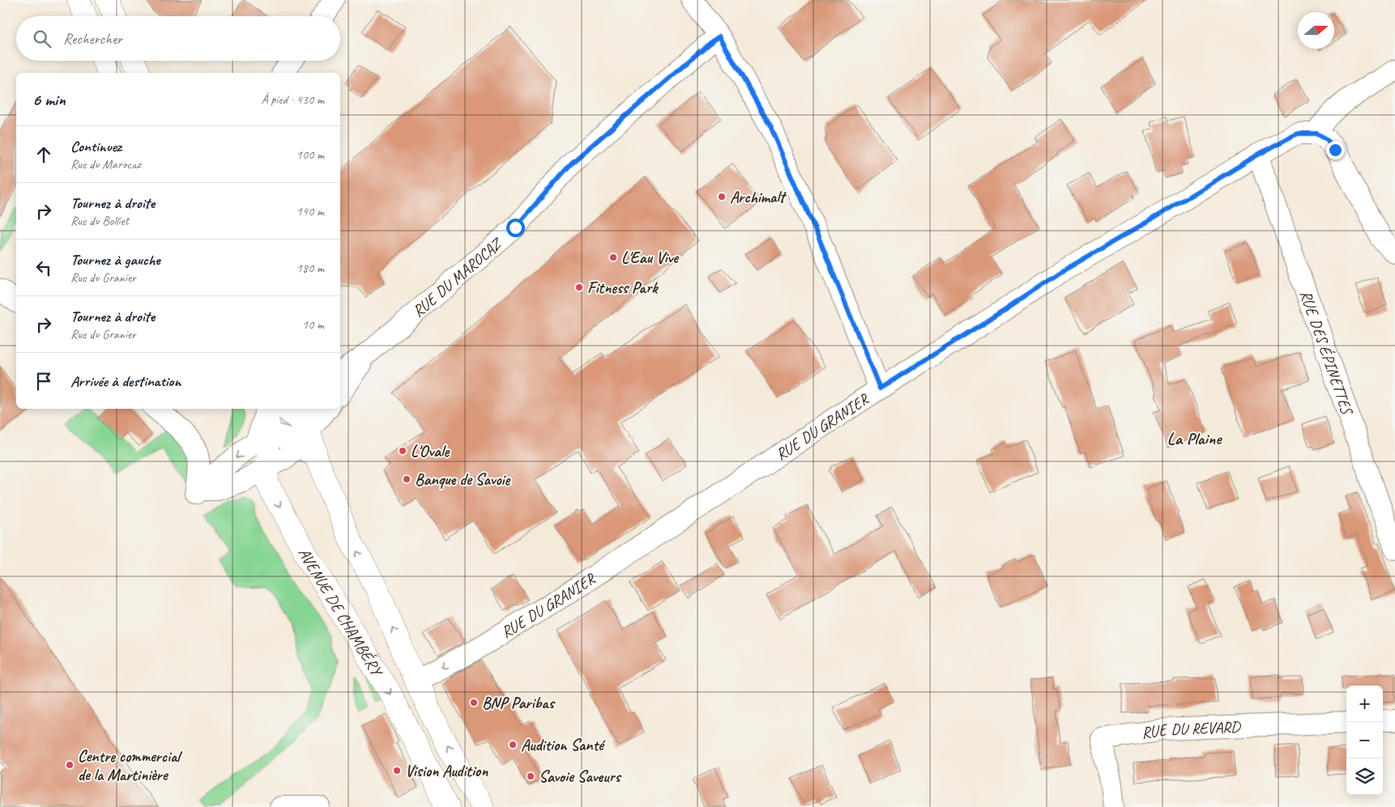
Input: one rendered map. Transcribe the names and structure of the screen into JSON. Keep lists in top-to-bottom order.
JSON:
{
  "streets": {
    "main road": ["AVENUE DE CHAMBÉRY"],
    "street": [
      "RUE DU MAROCAZ",
      "RUE DES ÉPINETTES",
      "RUE DU GRANIER",
      "RUE DU REVARD"
    ]
  },
  "crossings": [
    ["RUE DES ÉPINETTES", "RUE DU GRANIER"],
    ["RUE DU GRANIER", "AVENUE DE CHAMBÉRY"]
  ],
  "one_way": ["RUE DU GRANIER"],
  "districts": ["La Plaine"],
  "places": [
    "Archimalt",
    "L'Eau Vive",
    "Fitness Park",
    "L'Ovale",
    "Banque de Savoie",
    "BNP Paribas",
    "Audition Santé",
    "Centre commercial de la Martinière",
    "Vision Audition",
    "Savoie Saveurs"
  ],
  "north": "right",
  "page": {
    "search": "Rechercher",
    "heading": ["6 min", "À pied · 430 m"],
    "list": [
      ["Continuez", "Rue du Marocaz", "100 m"],
      ["Tournez à droite", "Rue du Bolliet", "140 m"],
      ["Tournez à gauche", "Rue du Granier", "180 m"],
      ["Tournez à droite", "Rue du Granier", "10 m"],
      "Arrivée à destination"
    ],
    "map_buttons": ["+", "−"]
  }
}
